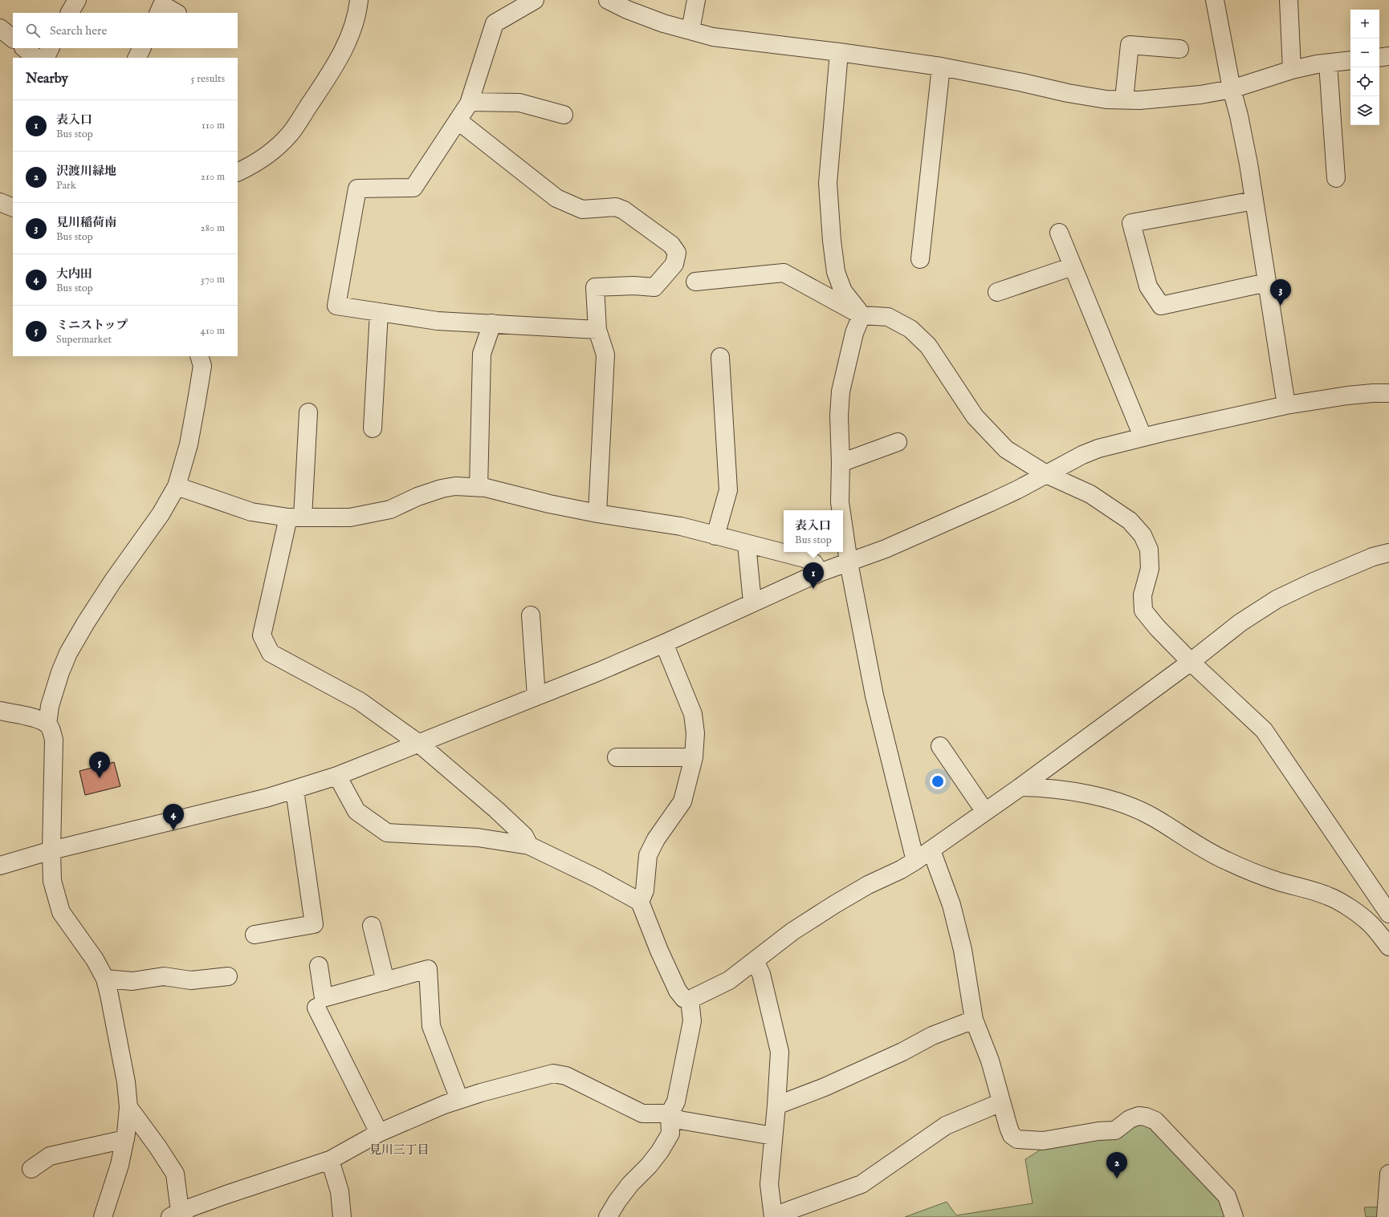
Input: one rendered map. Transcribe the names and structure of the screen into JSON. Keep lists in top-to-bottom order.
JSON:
{
  "districts": ["見川三丁目"],
  "page": {
    "map_buttons": ["+", "−"],
    "search": "Search here",
    "heading": ["Nearby", "5 results"],
    "list": [
      {
        "mark": "1",
        "name": "表入口",
        "note": "Bus stop",
        "value": "110 m"
      },
      {
        "mark": "2",
        "name": "沢渡川緑地",
        "note": "Park",
        "value": "210 m"
      },
      {
        "mark": "3",
        "name": "見川稲荷南",
        "note": "Bus stop",
        "value": "280 m"
      },
      {
        "mark": "4",
        "name": "大内田",
        "note": "Bus stop",
        "value": "370 m"
      },
      {
        "mark": "5",
        "name": "ミニストップ",
        "note": "Supermarket",
        "value": "410 m"
      }
    ],
    "pins": [
      "3",
      "1",
      "5",
      "4",
      "2"
    ],
    "popup": ["表入口", "Bus stop"]
  }
}
